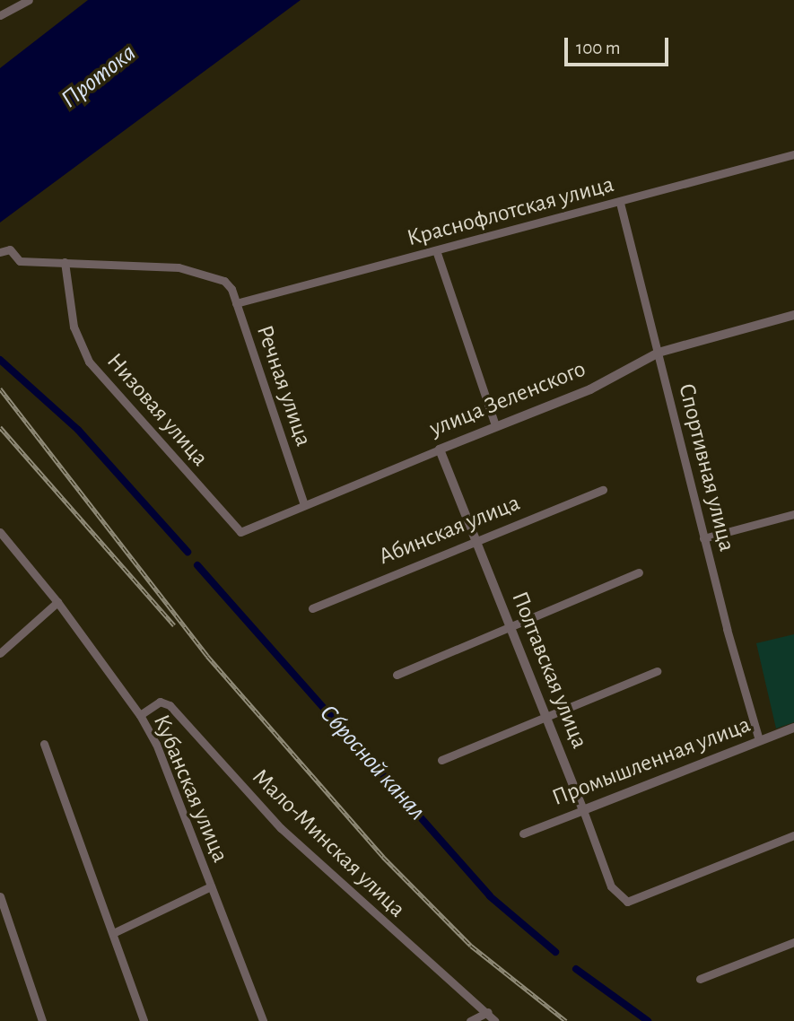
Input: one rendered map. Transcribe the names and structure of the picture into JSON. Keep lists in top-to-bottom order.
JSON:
{
  "streets": {
    "street": [
      "Краснофлотская улица",
      "Речная улица",
      "улица Зеленского",
      "Низовая улица",
      "Спортивная улица",
      "Абинская улица",
      "Полтавская улица",
      "Промышленная улица",
      "Кубанская улица",
      "Мало-Минская улица"
    ]
  },
  "crossings": [
    ["Краснофлотская улица", "Речная улица"],
    ["Краснофлотская улица", "Спортивная улица"],
    ["Речная улица", "улица Зеленского"],
    ["Речная улица", "Низовая улица"],
    ["улица Зеленского", "Низовая улица"],
    ["улица Зеленского", "Спортивная улица"],
    ["улица Зеленского", "Полтавская улица"],
    ["Спортивная улица", "Промышленная улица"],
    ["Абинская улица", "Полтавская улица"],
    ["Полтавская улица", "Промышленная улица"],
    ["Кубанская улица", "Мало-Минская улица"]
  ],
  "water": ["Протока", "Сбросной канал"],
  "scale_bar": "100 m"
}
